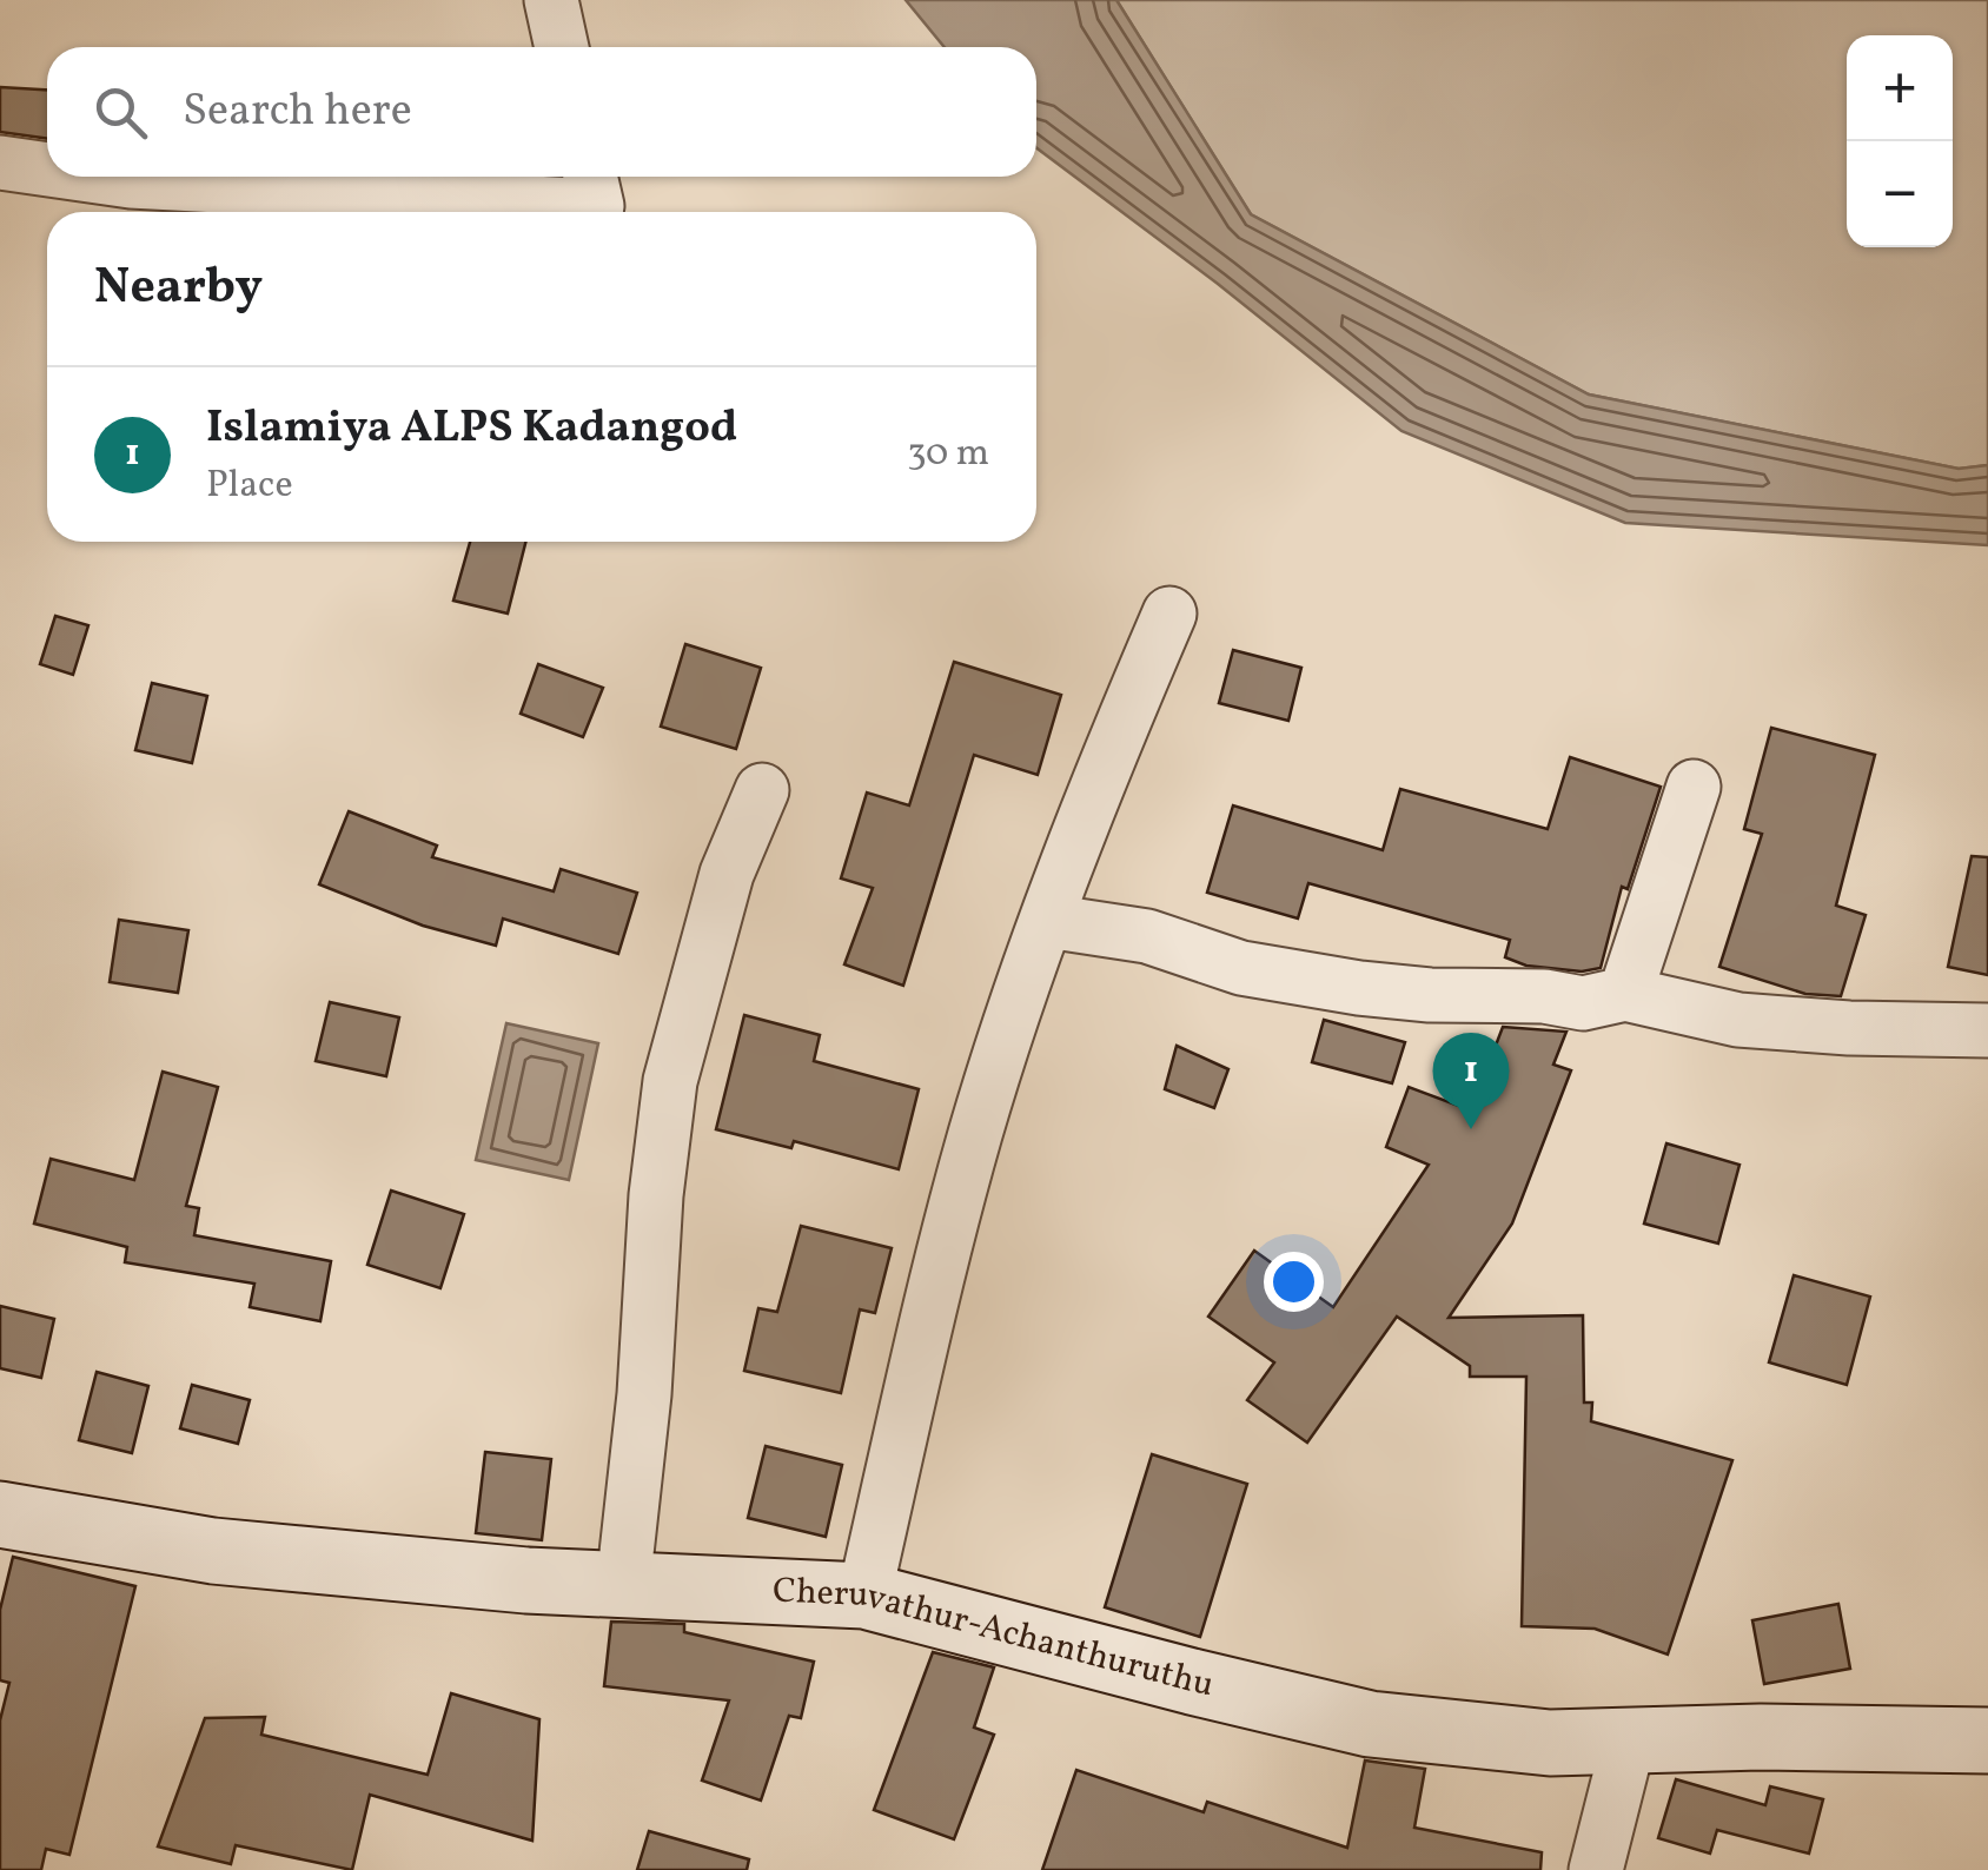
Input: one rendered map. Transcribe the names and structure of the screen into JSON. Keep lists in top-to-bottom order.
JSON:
{
  "streets": {
    "main road": ["Cheruvathur-Achanthuruthu"]
  },
  "page": {
    "map_buttons": ["+", "−"],
    "search": "Search here",
    "heading": "Nearby",
    "list": [
      {
        "mark": "1",
        "name": "Islamiya ALPS Kadangod",
        "note": "Place",
        "value": "30 m"
      }
    ],
    "pins": "1"
  }
}
